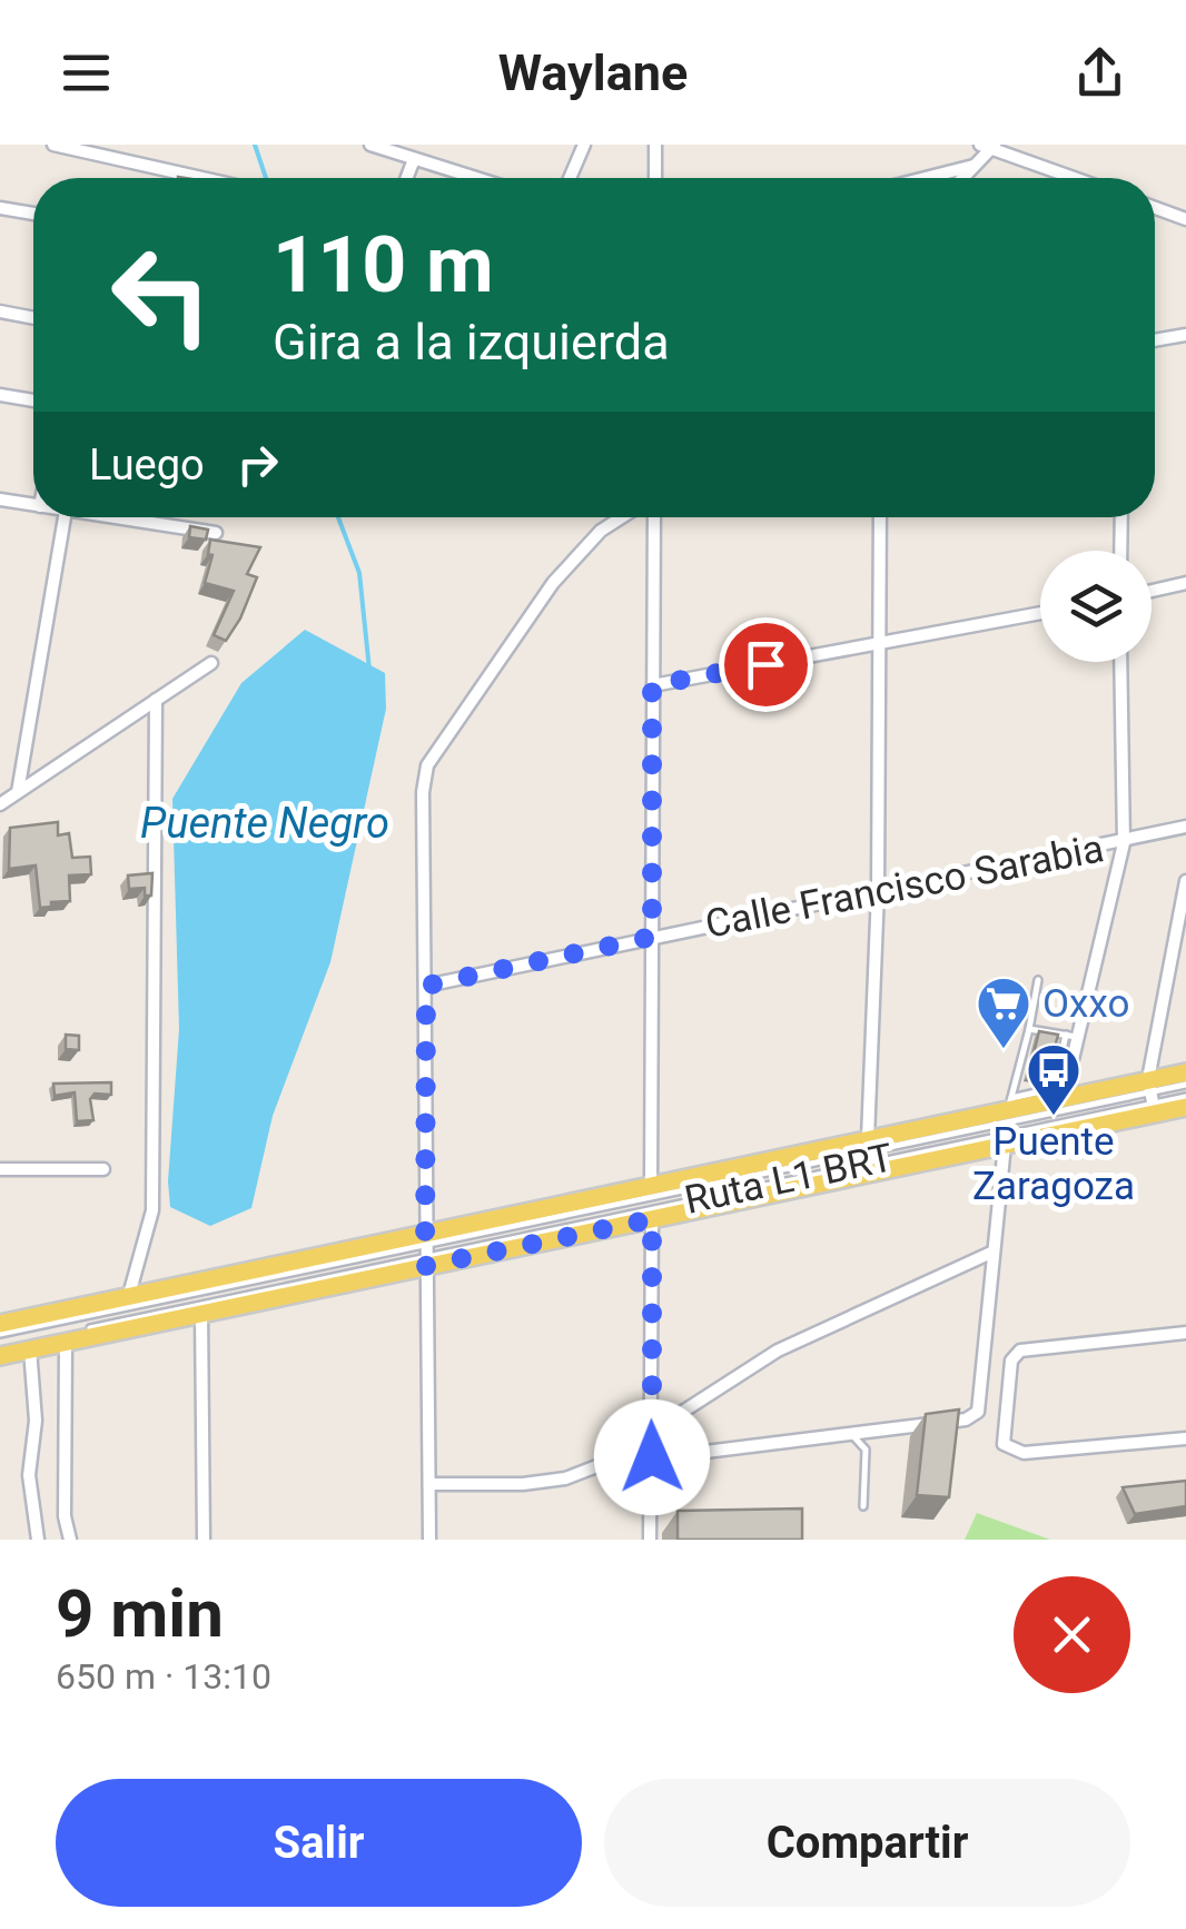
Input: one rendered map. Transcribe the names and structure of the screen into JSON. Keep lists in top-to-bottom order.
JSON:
{
  "streets": {
    "street": ["Calle Francisco Sarabia"],
    "lane": ["Ruta L1 BRT"]
  },
  "water": ["Puente Negro"],
  "places": {
    "supermarket": ["Oxxo"],
    "bus stop": ["Puente Zaragoza"]
  },
  "page": {
    "header": "Waylane",
    "turn": ["110 m", "Gira a la izquierda"],
    "then": "Luego",
    "heading": ["9 min", "650 m · 13:10"],
    "buttons": ["Salir", "Compartir"]
  }
}
